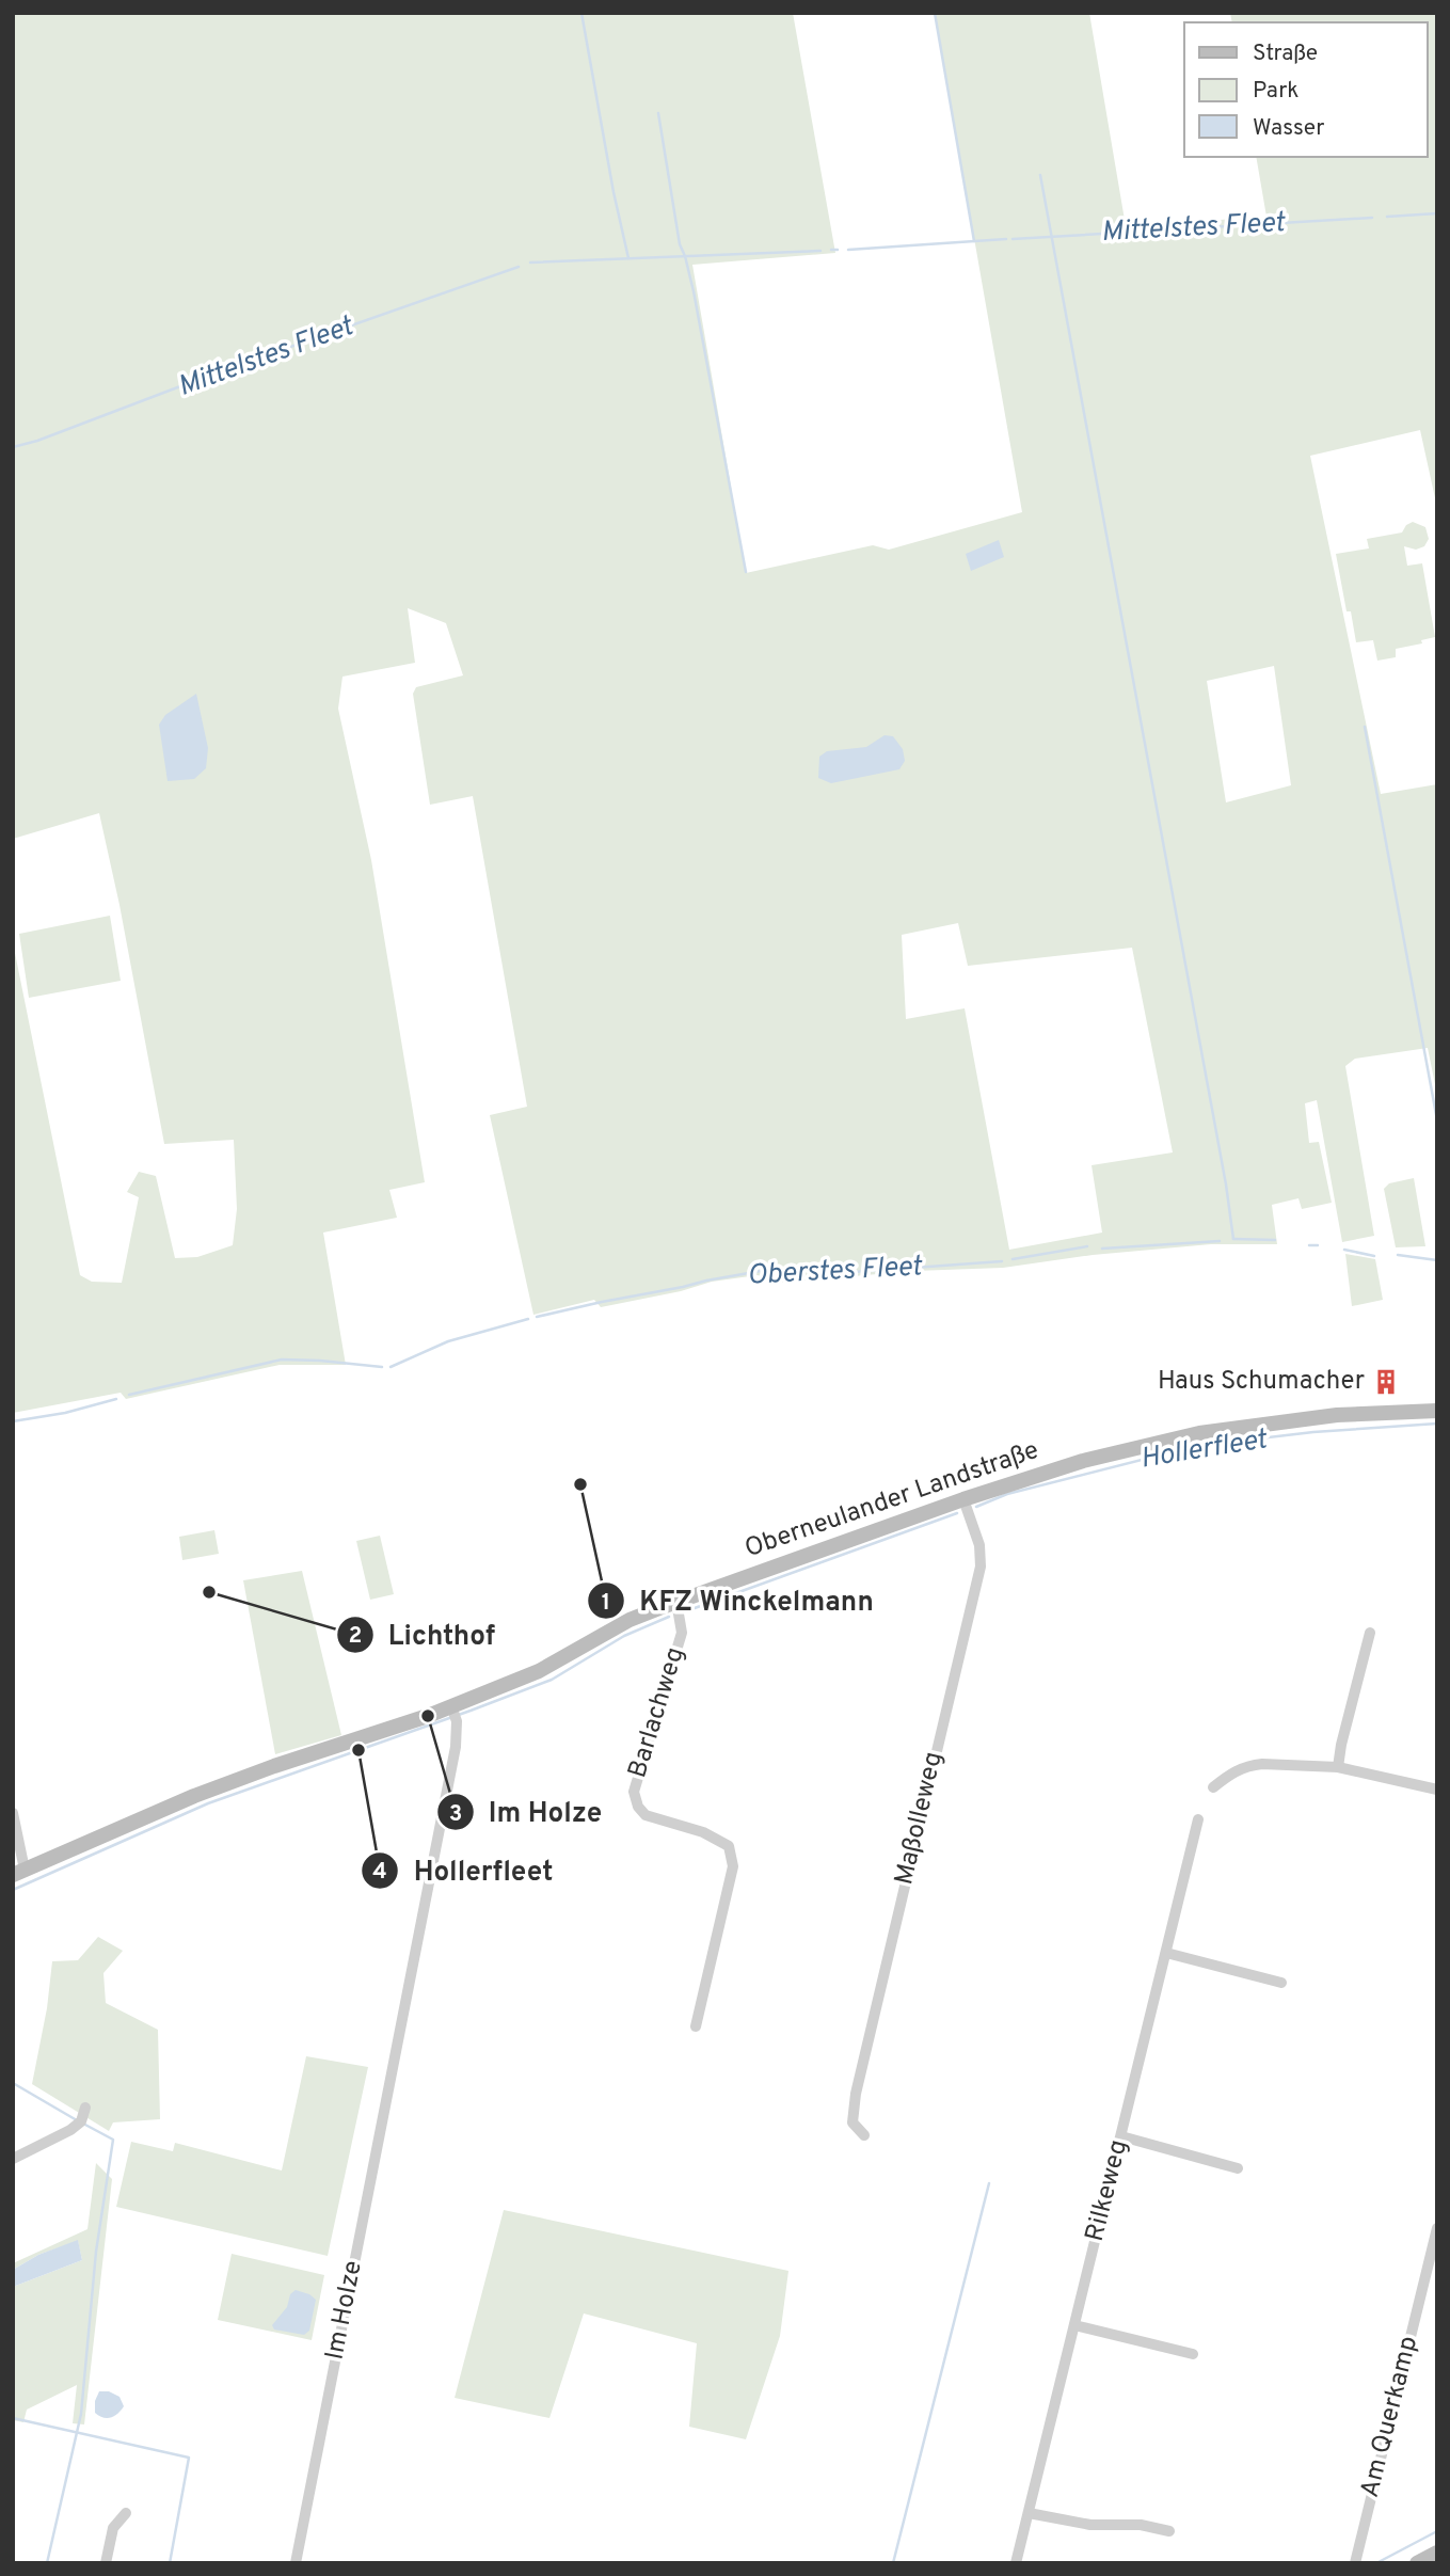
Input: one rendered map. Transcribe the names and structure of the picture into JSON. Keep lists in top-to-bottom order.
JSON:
{
  "streets": {
    "street": [
      "Oberneulander Landstraße",
      "Barlachweg",
      "Maßolleweg",
      "Rilkeweg",
      "Im Holze",
      "Am Querkamp"
    ]
  },
  "crossings": [
    ["Oberneulander Landstraße", "Barlachweg"],
    ["Oberneulander Landstraße", "Maßolleweg"],
    ["Oberneulander Landstraße", "Im Holze"]
  ],
  "water": ["Mittelstes Fleet", "Oberstes Fleet", "Hollerfleet"],
  "places": {
    "building": ["Haus Schumacher"],
    "other": [
      "KFZ Winckelmann",
      "Lichthof",
      "Im Holze",
      "Hollerfleet"
    ]
  },
  "legend": ["Straße", "Park", "Wasser"]
}
